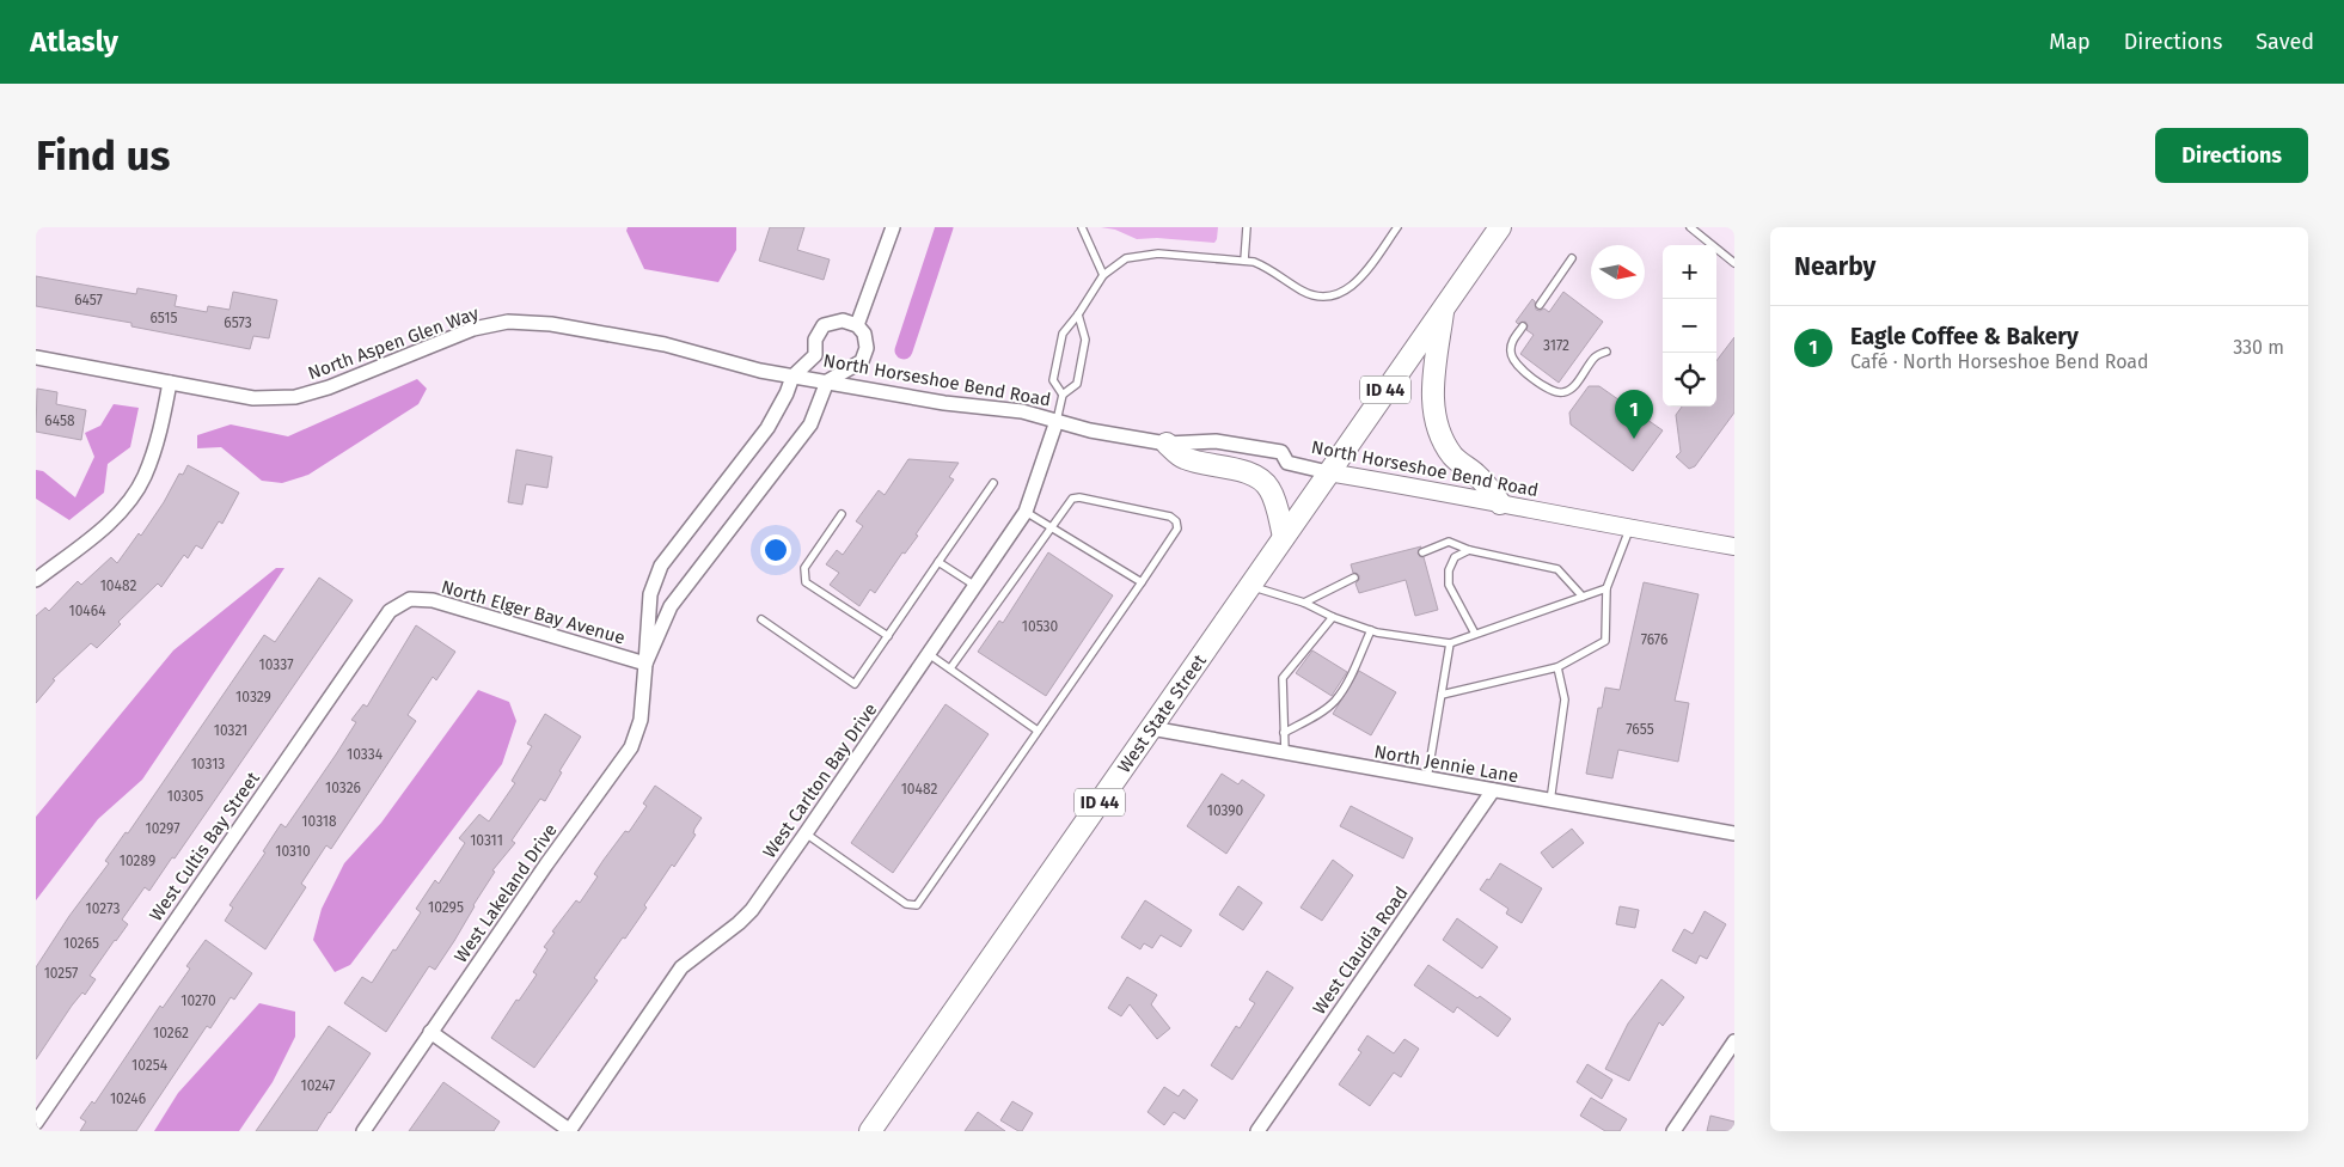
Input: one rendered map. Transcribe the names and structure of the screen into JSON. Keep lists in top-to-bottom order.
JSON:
{
  "streets": {
    "main road": ["ID 44", "West State Street"],
    "street": [
      "North Aspen Glen Way",
      "North Horseshoe Bend Road",
      "North Elger Bay Avenue",
      "North Jennie Lane",
      "West Carlton Bay Drive",
      "West Cultis Bay Street",
      "West Lakeland Drive",
      "West Claudia Road"
    ]
  },
  "crossings": [
    ["North Aspen Glen Way", "North Horseshoe Bend Road"],
    ["North Horseshoe Bend Road", "ID 44"],
    ["North Horseshoe Bend Road", "West State Street"],
    ["North Horseshoe Bend Road", "West Carlton Bay Drive"],
    ["North Horseshoe Bend Road", "West Lakeland Drive"],
    ["ID 44", "West State Street"],
    ["North Elger Bay Avenue", "West Cultis Bay Street"],
    ["North Elger Bay Avenue", "West Lakeland Drive"],
    ["West State Street", "North Jennie Lane"],
    ["North Jennie Lane", "West Claudia Road"]
  ],
  "house_numbers": [
    "6457",
    "6515",
    "6573",
    "3172",
    "6458",
    "10482",
    "10464",
    "10530",
    "7676",
    "10337",
    "10329",
    "7655",
    "10321",
    "10334",
    "10313",
    "10326",
    "10482",
    "10305",
    "10390",
    "10318",
    "10297",
    "10311",
    "10310",
    "10289",
    "10295",
    "10273",
    "10265",
    "10257",
    "10270",
    "10262",
    "10254",
    "10247",
    "10246"
  ],
  "north": "right",
  "page": {
    "header": "Atlasly",
    "nav": ["Map", "Directions", "Saved"],
    "buttons": "Directions",
    "title": "Find us",
    "heading": "Nearby",
    "map_buttons": ["+", "−"],
    "list": [
      {
        "mark": "1",
        "name": "Eagle Coffee & Bakery",
        "note": "Café · North Horseshoe Bend Road",
        "value": "330 m"
      }
    ],
    "pins": "1"
  }
}
